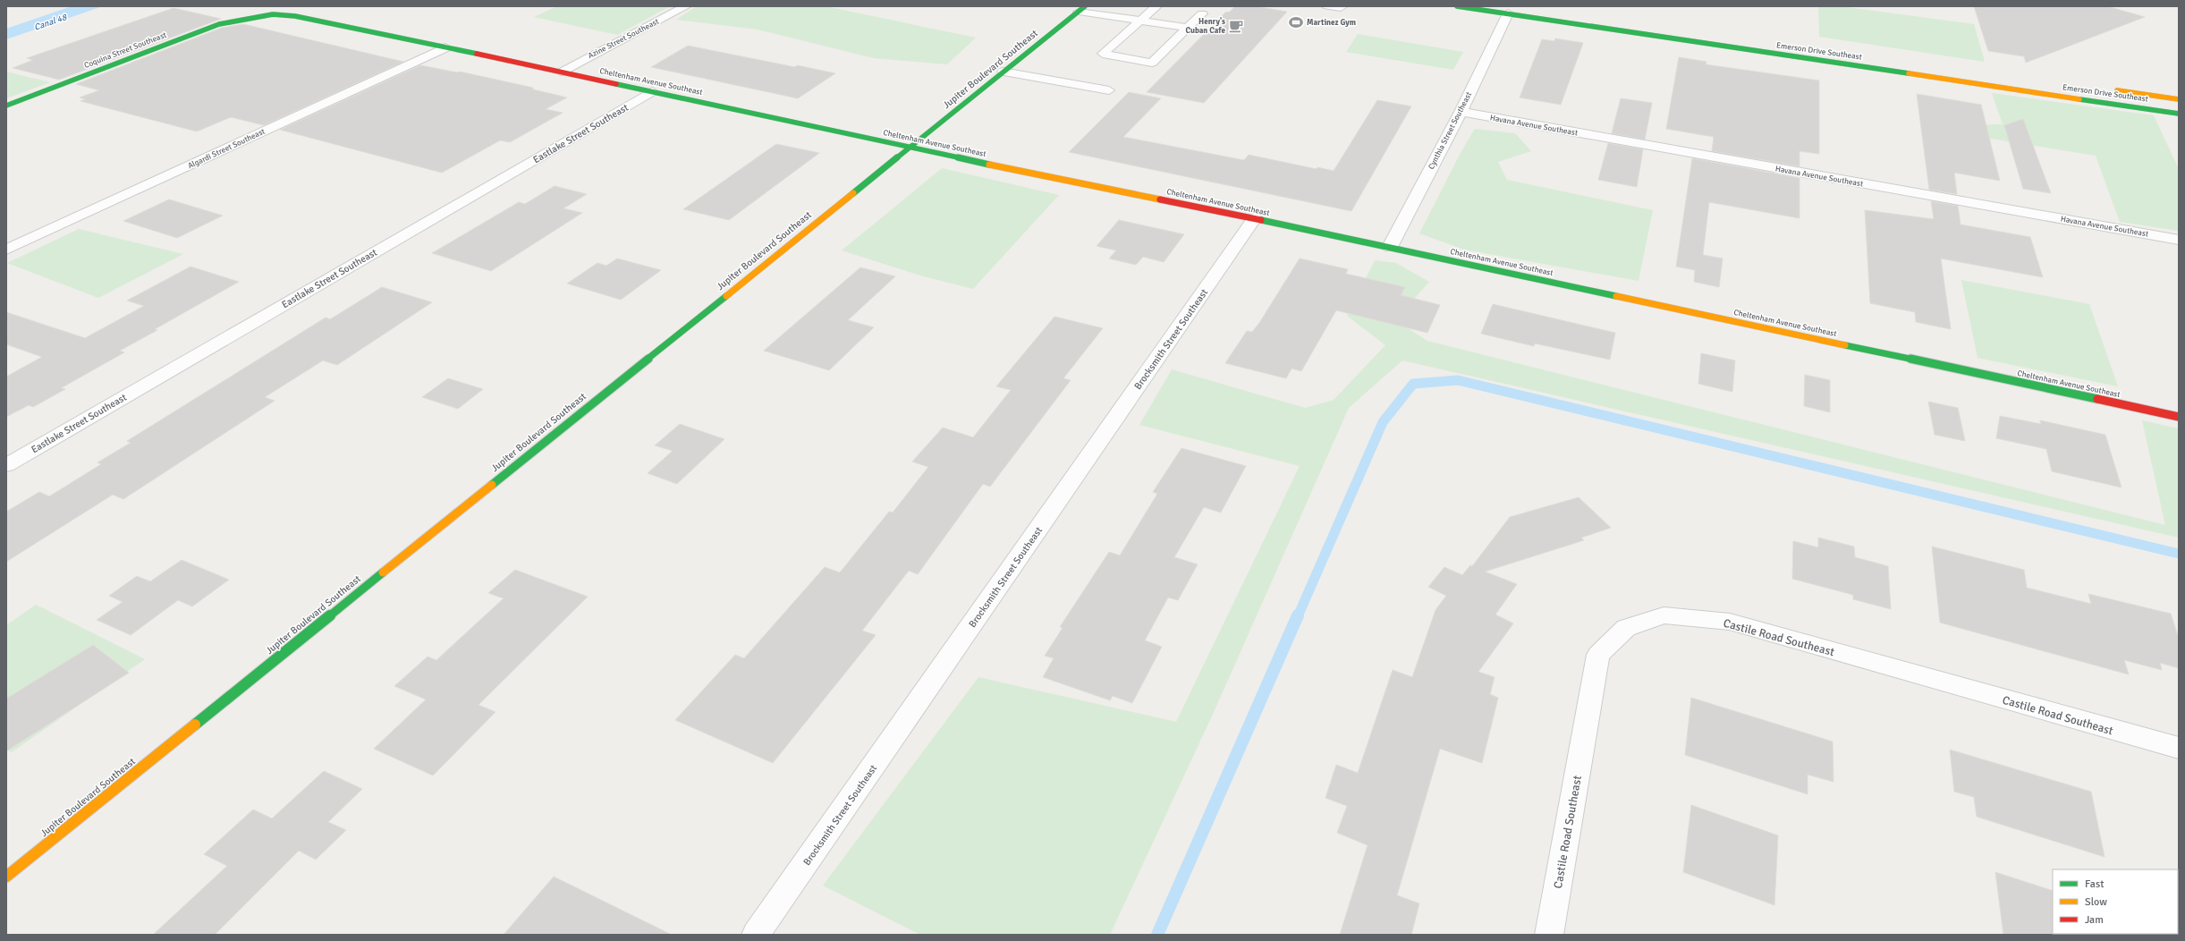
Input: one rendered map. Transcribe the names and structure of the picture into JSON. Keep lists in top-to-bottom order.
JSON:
{
  "streets": {
    "street": [
      "Azine Street Southeast",
      "Coquina Street Southeast",
      "Emerson Drive Southeast",
      "Jupiter Boulevard Southeast",
      "Cheltenham Avenue Southeast",
      "Havana Avenue Southeast",
      "Cynthia Street Southeast",
      "Eastlake Street Southeast",
      "Algardi Street Southeast",
      "Brocksmith Street Southeast",
      "Castile Road Southeast"
    ]
  },
  "crossings": [
    ["Azine Street Southeast", "Cheltenham Avenue Southeast"],
    ["Coquina Street Southeast", "Cheltenham Avenue Southeast"],
    ["Emerson Drive Southeast", "Cynthia Street Southeast"],
    ["Jupiter Boulevard Southeast", "Cheltenham Avenue Southeast"],
    ["Cheltenham Avenue Southeast", "Cynthia Street Southeast"],
    ["Cheltenham Avenue Southeast", "Eastlake Street Southeast"],
    ["Cheltenham Avenue Southeast", "Algardi Street Southeast"],
    ["Cheltenham Avenue Southeast", "Brocksmith Street Southeast"],
    ["Havana Avenue Southeast", "Cynthia Street Southeast"]
  ],
  "water": ["Canal 48"],
  "places": {
    "sports": ["Martinez Gym"],
    "cafe": ["Henry's Cuban Cafe"]
  },
  "legend": ["Fast", "Slow", "Jam"]
}
